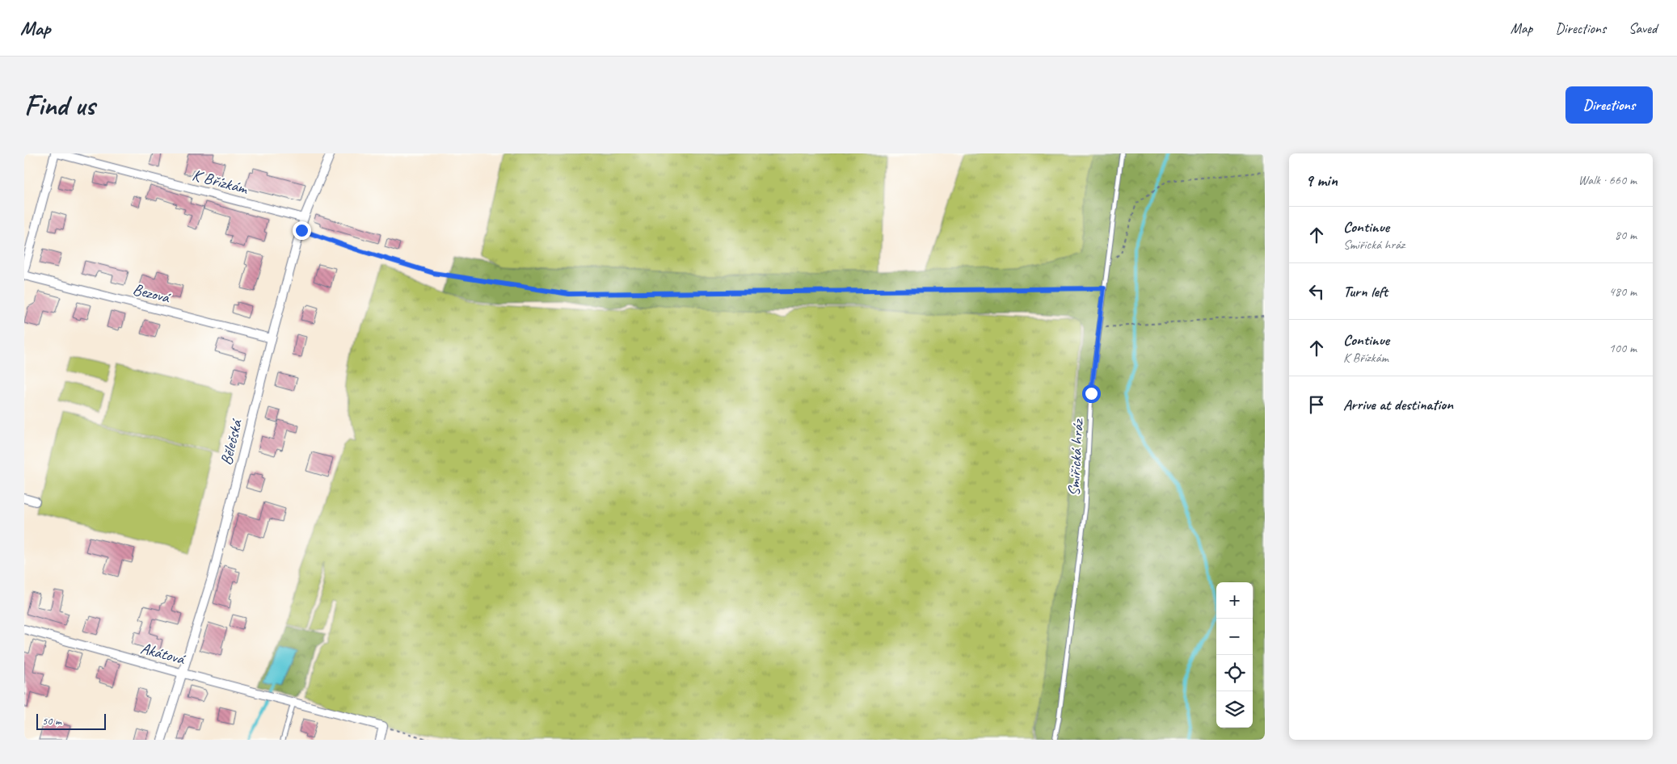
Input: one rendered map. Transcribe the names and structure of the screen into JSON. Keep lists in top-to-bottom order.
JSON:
{
  "streets": {
    "street": [
      "K Břízkám",
      "Bezová",
      "Bělečská",
      "Akátová"
    ],
    "lane": ["Smiřická hráz"]
  },
  "crossings": [
    ["K Břízkám", "Bělečská"],
    ["Bezová", "Bělečská"],
    ["Bělečská", "Akátová"]
  ],
  "scale_bar": "50 m",
  "page": {
    "header": "Map",
    "nav": ["Map", "Directions", "Saved"],
    "buttons": "Directions",
    "title": "Find us",
    "heading": ["9 min", "Walk · 660 m"],
    "list": [
      ["Continue", "Smiřická hráz", "80 m"],
      ["Turn left", "480 m"],
      ["Continue", "K Břízkám", "100 m"],
      "Arrive at destination"
    ],
    "map_buttons": ["+", "−"],
    "scale": "50 m"
  }
}
